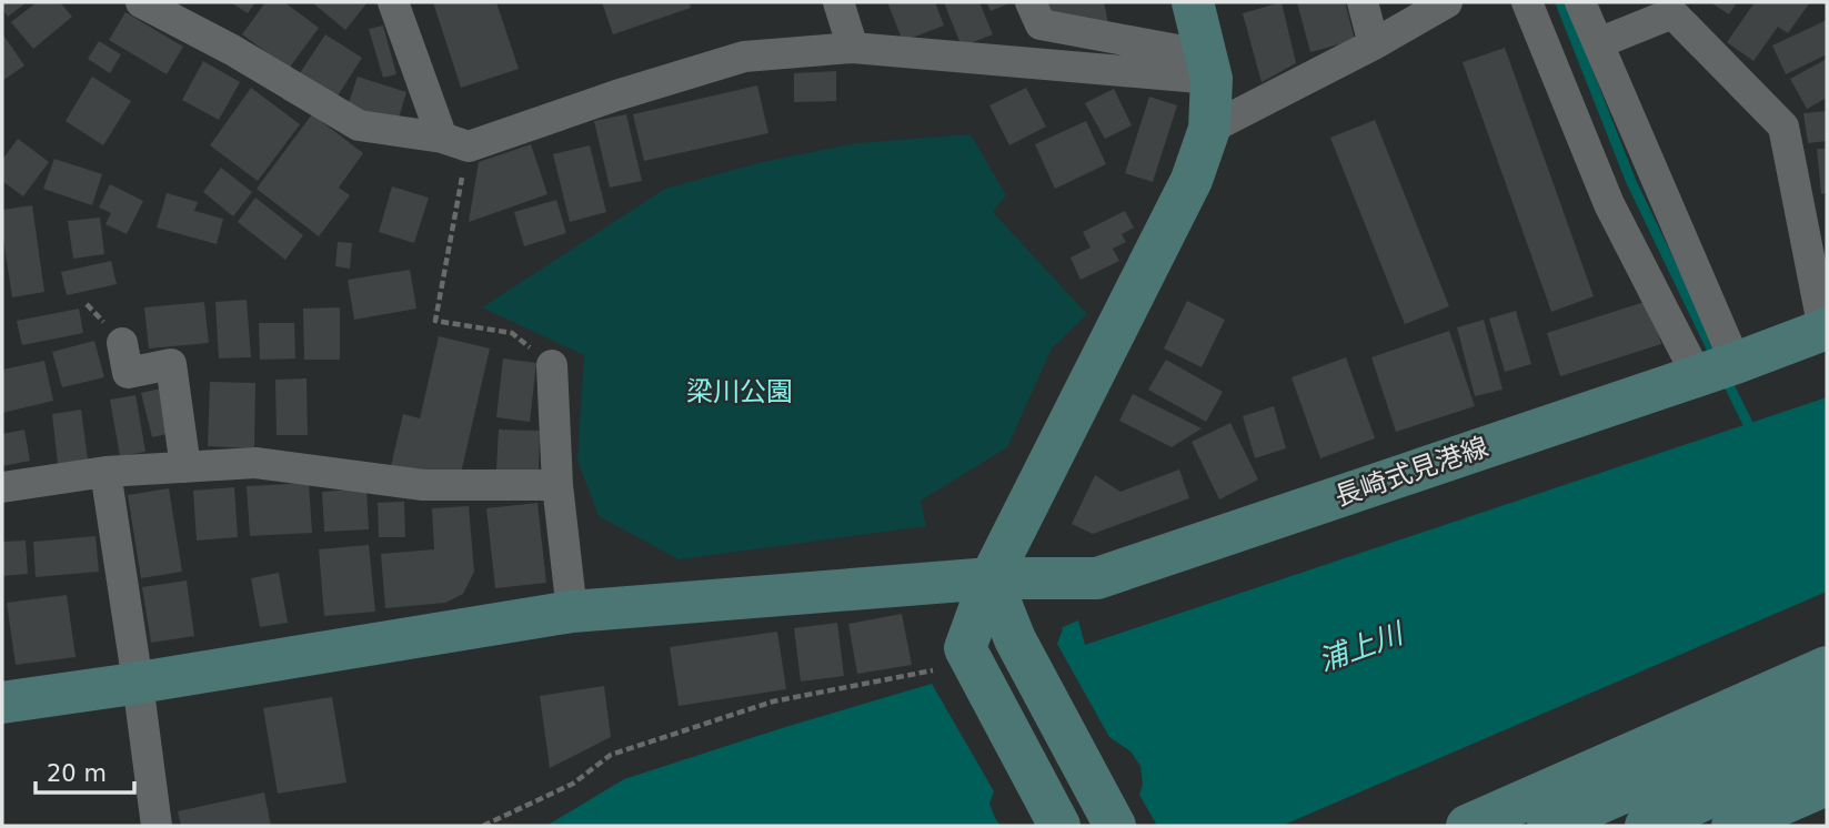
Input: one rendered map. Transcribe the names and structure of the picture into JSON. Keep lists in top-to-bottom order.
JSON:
{
  "streets": {
    "main road": ["長崎式見港線"]
  },
  "water": ["浦上川"],
  "parks": ["梁川公園"],
  "scale_bar": "20 m"
}
